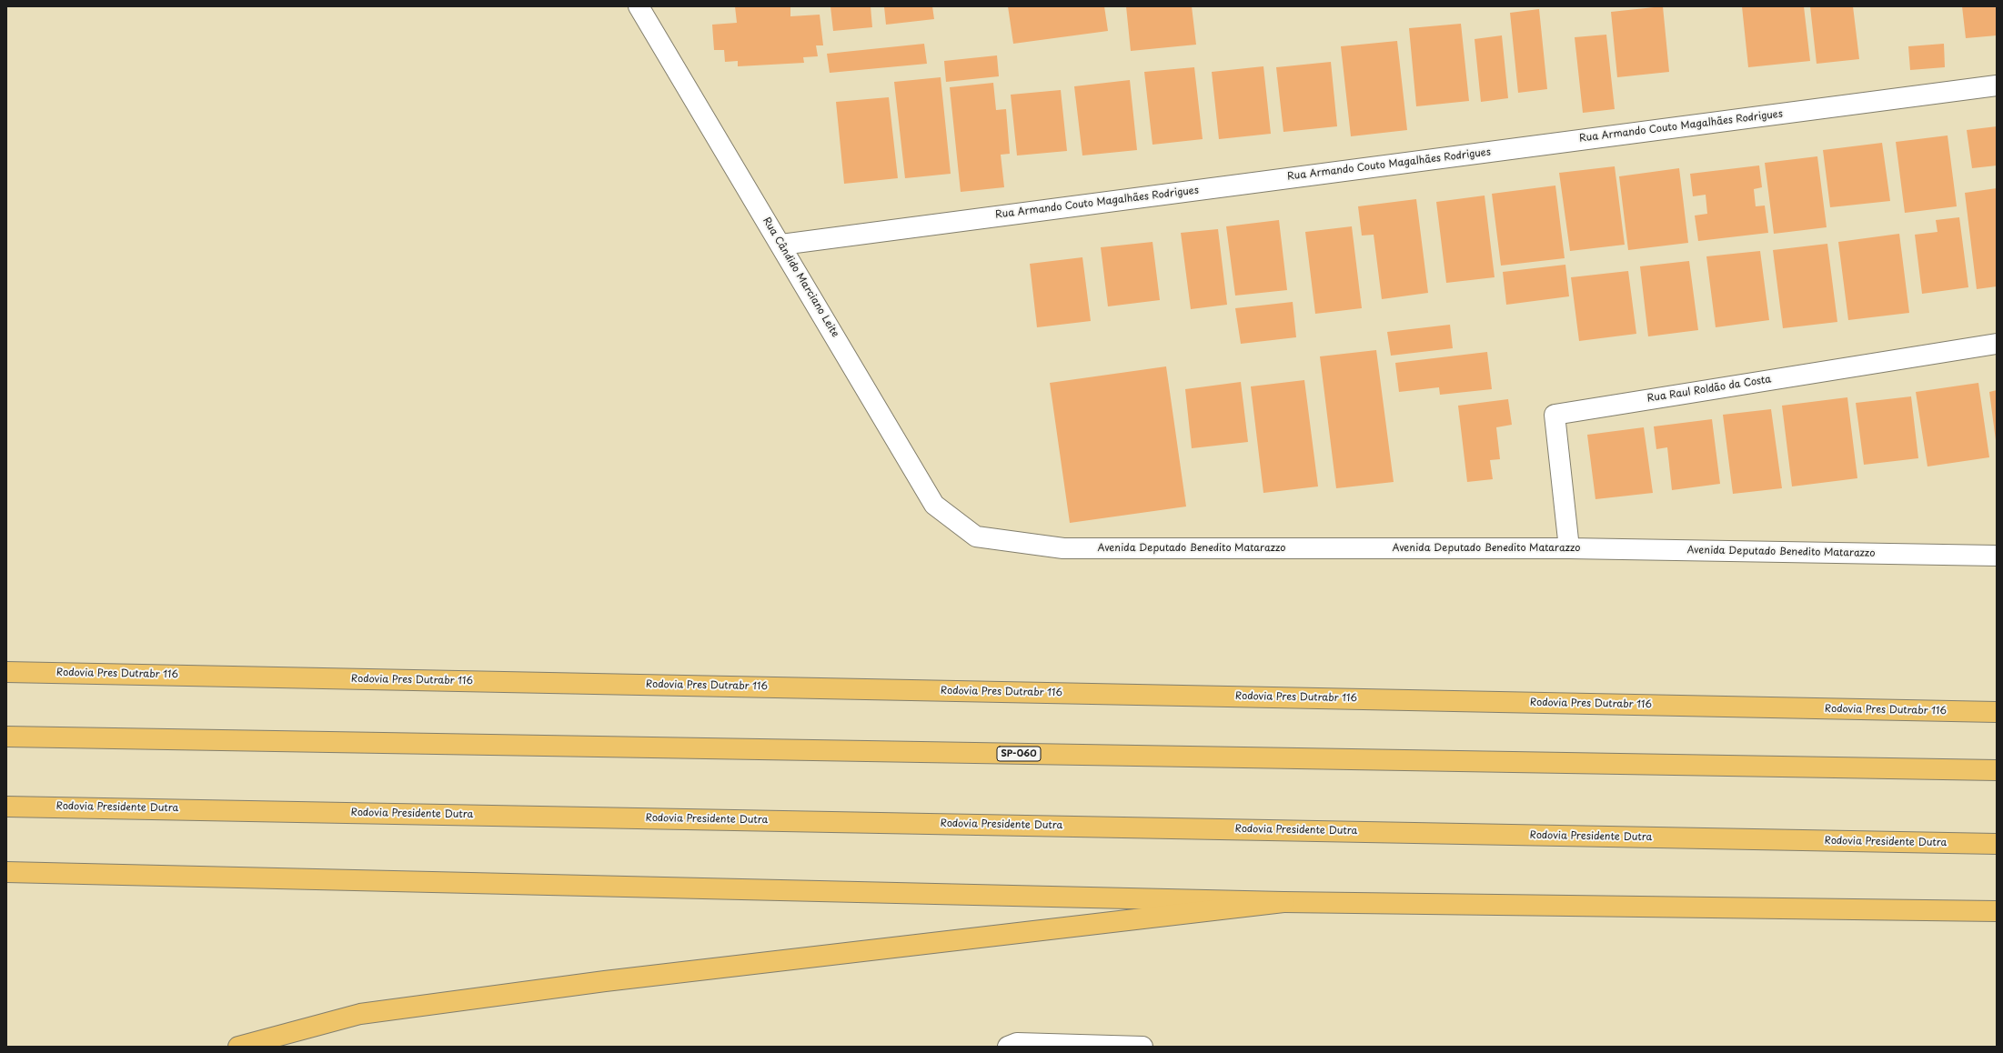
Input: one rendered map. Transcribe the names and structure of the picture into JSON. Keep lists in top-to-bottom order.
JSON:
{
  "streets": {
    "main road": ["Rodovia Pres Dutrabr 116", "SP-060", "Rodovia Presidente Dutra"],
    "street": [
      "Rua Armando Couto Magalhães Rodrigues",
      "Rua Cândido Marciano Leite",
      "Rua Raul Roldão da Costa",
      "Avenida Deputado Benedito Matarazzo"
    ]
  },
  "crossings": [
    ["Rua Armando Couto Magalhães Rodrigues", "Rua Cândido Marciano Leite"],
    ["Rua Cândido Marciano Leite", "Avenida Deputado Benedito Matarazzo"],
    ["Rua Raul Roldão da Costa", "Avenida Deputado Benedito Matarazzo"]
  ]
}
